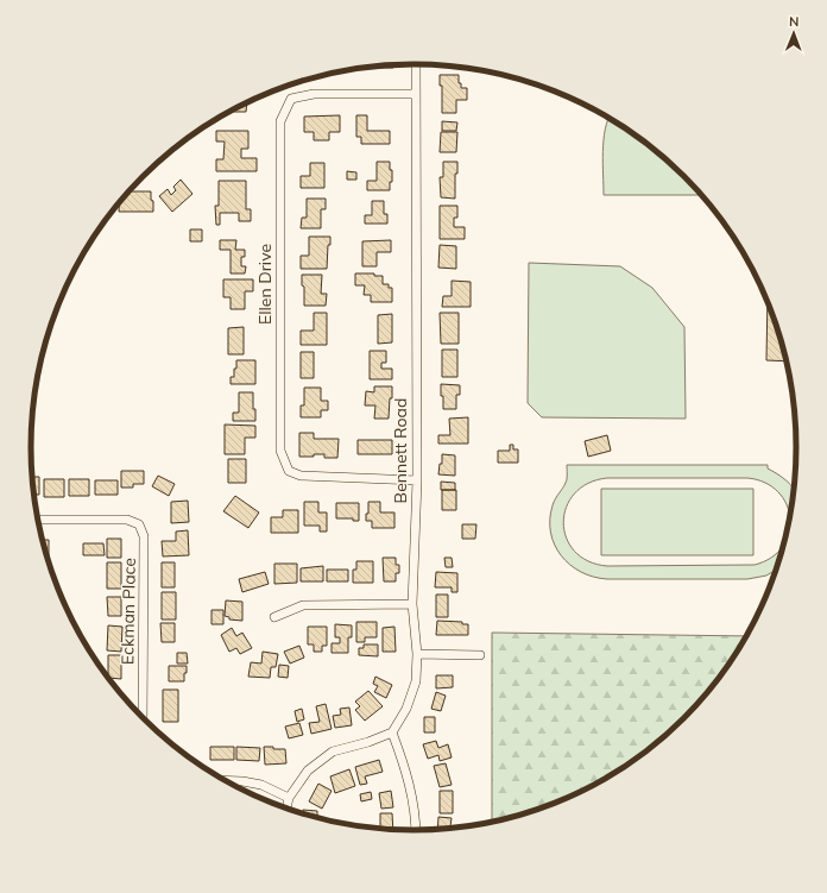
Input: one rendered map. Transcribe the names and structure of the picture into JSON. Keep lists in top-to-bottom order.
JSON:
{
  "streets": {
    "street": ["Ellen Drive", "Bennett Road", "Eckman Place"]
  },
  "crossings": [
    ["Ellen Drive", "Bennett Road"]
  ],
  "north": "top"
}
